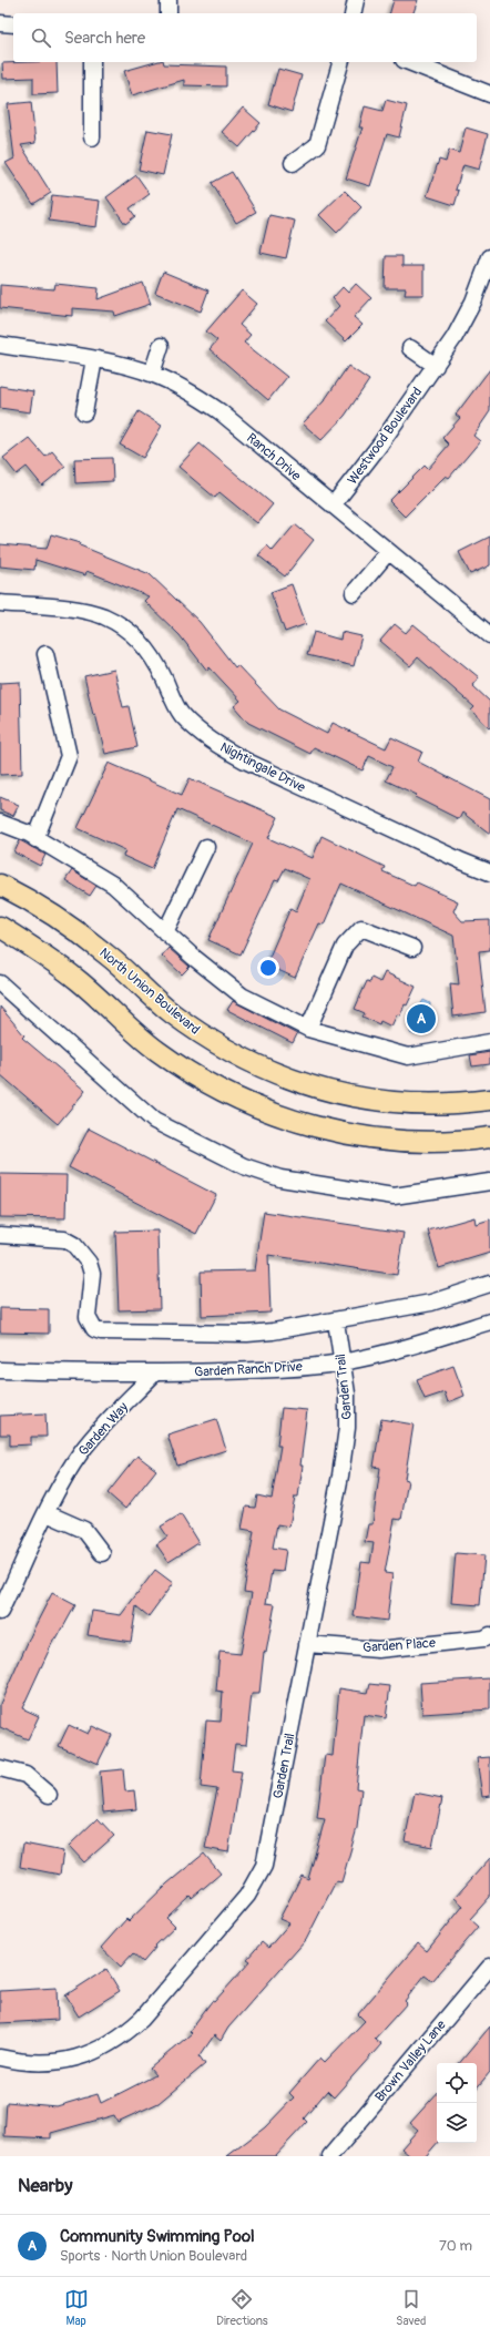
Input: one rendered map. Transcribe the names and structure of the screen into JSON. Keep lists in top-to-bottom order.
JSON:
{
  "streets": {
    "main road": ["North Union Boulevard"],
    "street": [
      "Westwood Boulevard",
      "Ranch Drive",
      "Nightingale Drive",
      "Garden Ranch Drive",
      "Garden Trail",
      "Garden Way",
      "Garden Place",
      "Brown Valley Lane"
    ]
  },
  "crossings": [
    ["Westwood Boulevard", "Ranch Drive"],
    ["Garden Ranch Drive", "Garden Trail"],
    ["Garden Ranch Drive", "Garden Way"],
    ["Garden Trail", "Garden Place"]
  ],
  "page": {
    "search": "Search here",
    "pins": "A",
    "heading": "Nearby",
    "list": [
      {
        "mark": "A",
        "name": "Community Swimming Pool",
        "note": "Sports · North Union Boulevard",
        "value": "70 m"
      }
    ],
    "nav": ["Map", "Directions", "Saved"]
  }
}
